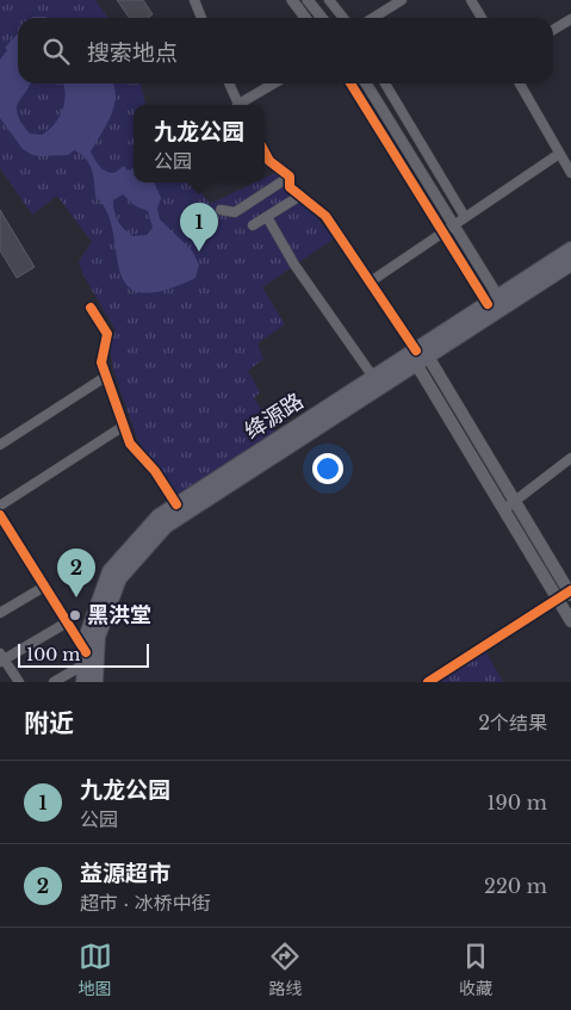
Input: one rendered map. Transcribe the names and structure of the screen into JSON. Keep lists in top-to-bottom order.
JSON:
{
  "streets": {
    "highway": ["绛源路"]
  },
  "places": ["黑洪堂"],
  "scale_bar": "100 m",
  "page": {
    "search": "搜索地点",
    "popup": ["九龙公园", "公园"],
    "pins": ["1", "2"],
    "scale": "100 m",
    "heading": ["附近", "2个结果"],
    "list": [
      {
        "mark": "1",
        "name": "九龙公园",
        "note": "公园",
        "value": "190 m"
      },
      {
        "mark": "2",
        "name": "益源超市",
        "note": "超市 · 冰桥中街",
        "value": "220 m"
      }
    ],
    "nav": ["地图", "路线", "收藏"]
  }
}
